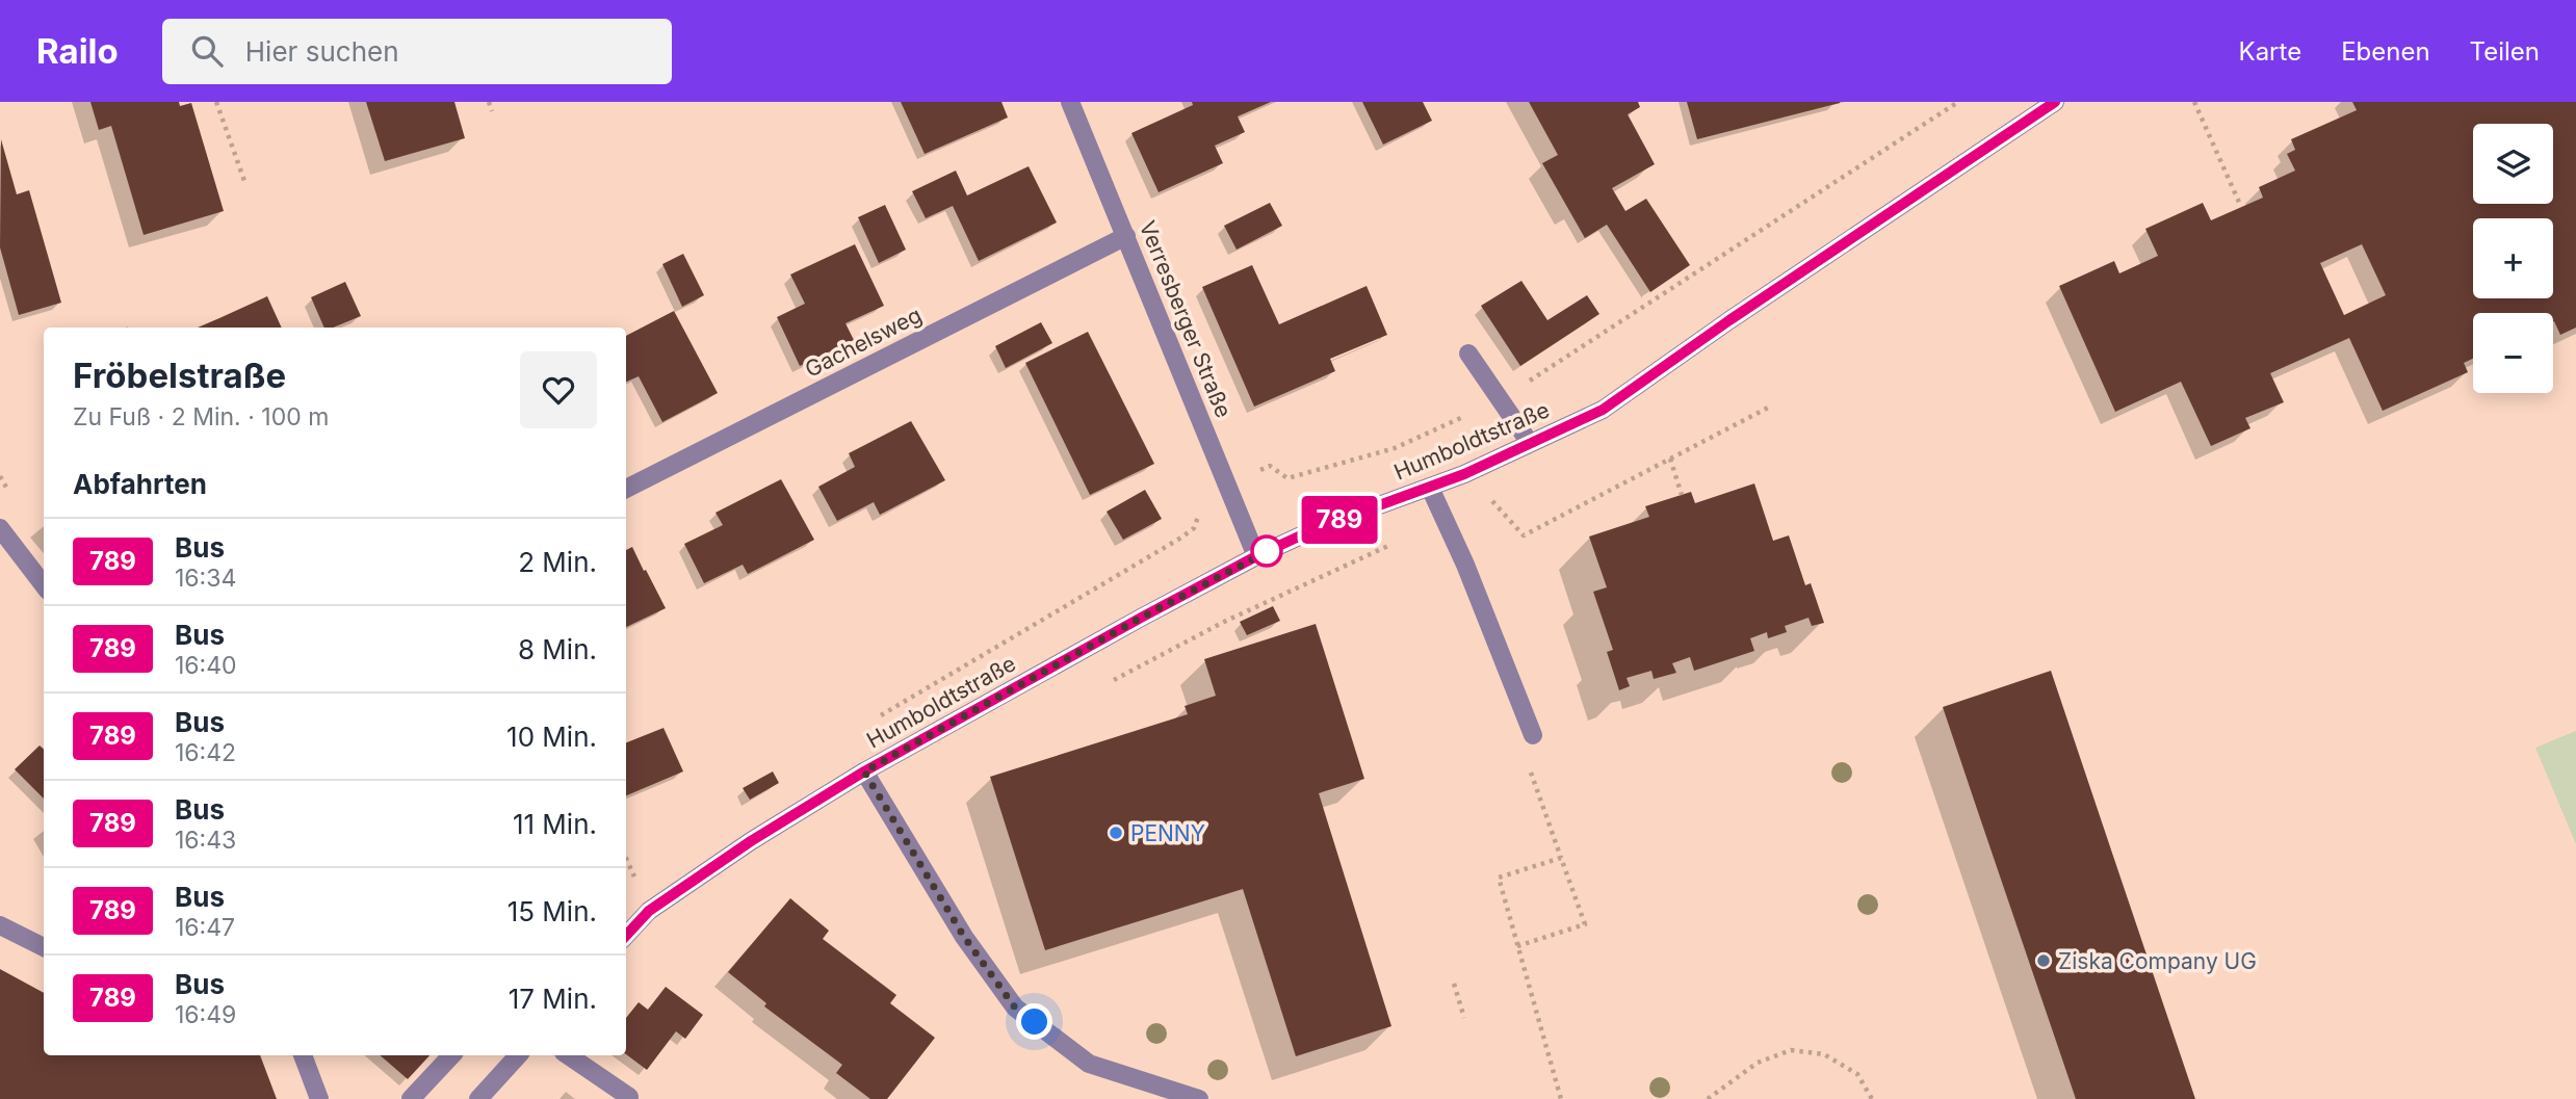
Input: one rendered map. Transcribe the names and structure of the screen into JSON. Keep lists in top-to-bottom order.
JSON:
{
  "streets": {
    "street": ["Verresberger Straße", "Gachelsweg", "Humboldtstraße"]
  },
  "crossings": [
    ["Verresberger Straße", "Gachelsweg"],
    ["Verresberger Straße", "Humboldtstraße"]
  ],
  "places": ["PENNY", "Ziska Company UG"],
  "lines": ["bus line 789"],
  "page": {
    "header": "Railo",
    "search": "Hier suchen",
    "nav": ["Karte", "Ebenen", "Teilen"],
    "on_map": "789",
    "map_buttons": ["+", "−"],
    "heading": [
      ["Fröbelstraße", "Zu Fuß · 2 Min. · 100 m"],
      "Abfahrten"
    ],
    "list": [
      {
        "mark": "789",
        "name": "Bus",
        "note": "16:34",
        "value": "2 Min."
      },
      {
        "mark": "789",
        "name": "Bus",
        "note": "16:40",
        "value": "8 Min."
      },
      {
        "mark": "789",
        "name": "Bus",
        "note": "16:42",
        "value": "10 Min."
      },
      {
        "mark": "789",
        "name": "Bus",
        "note": "16:43",
        "value": "11 Min."
      },
      {
        "mark": "789",
        "name": "Bus",
        "note": "16:47",
        "value": "15 Min."
      },
      {
        "mark": "789",
        "name": "Bus",
        "note": "16:49",
        "value": "17 Min."
      }
    ]
  }
}
